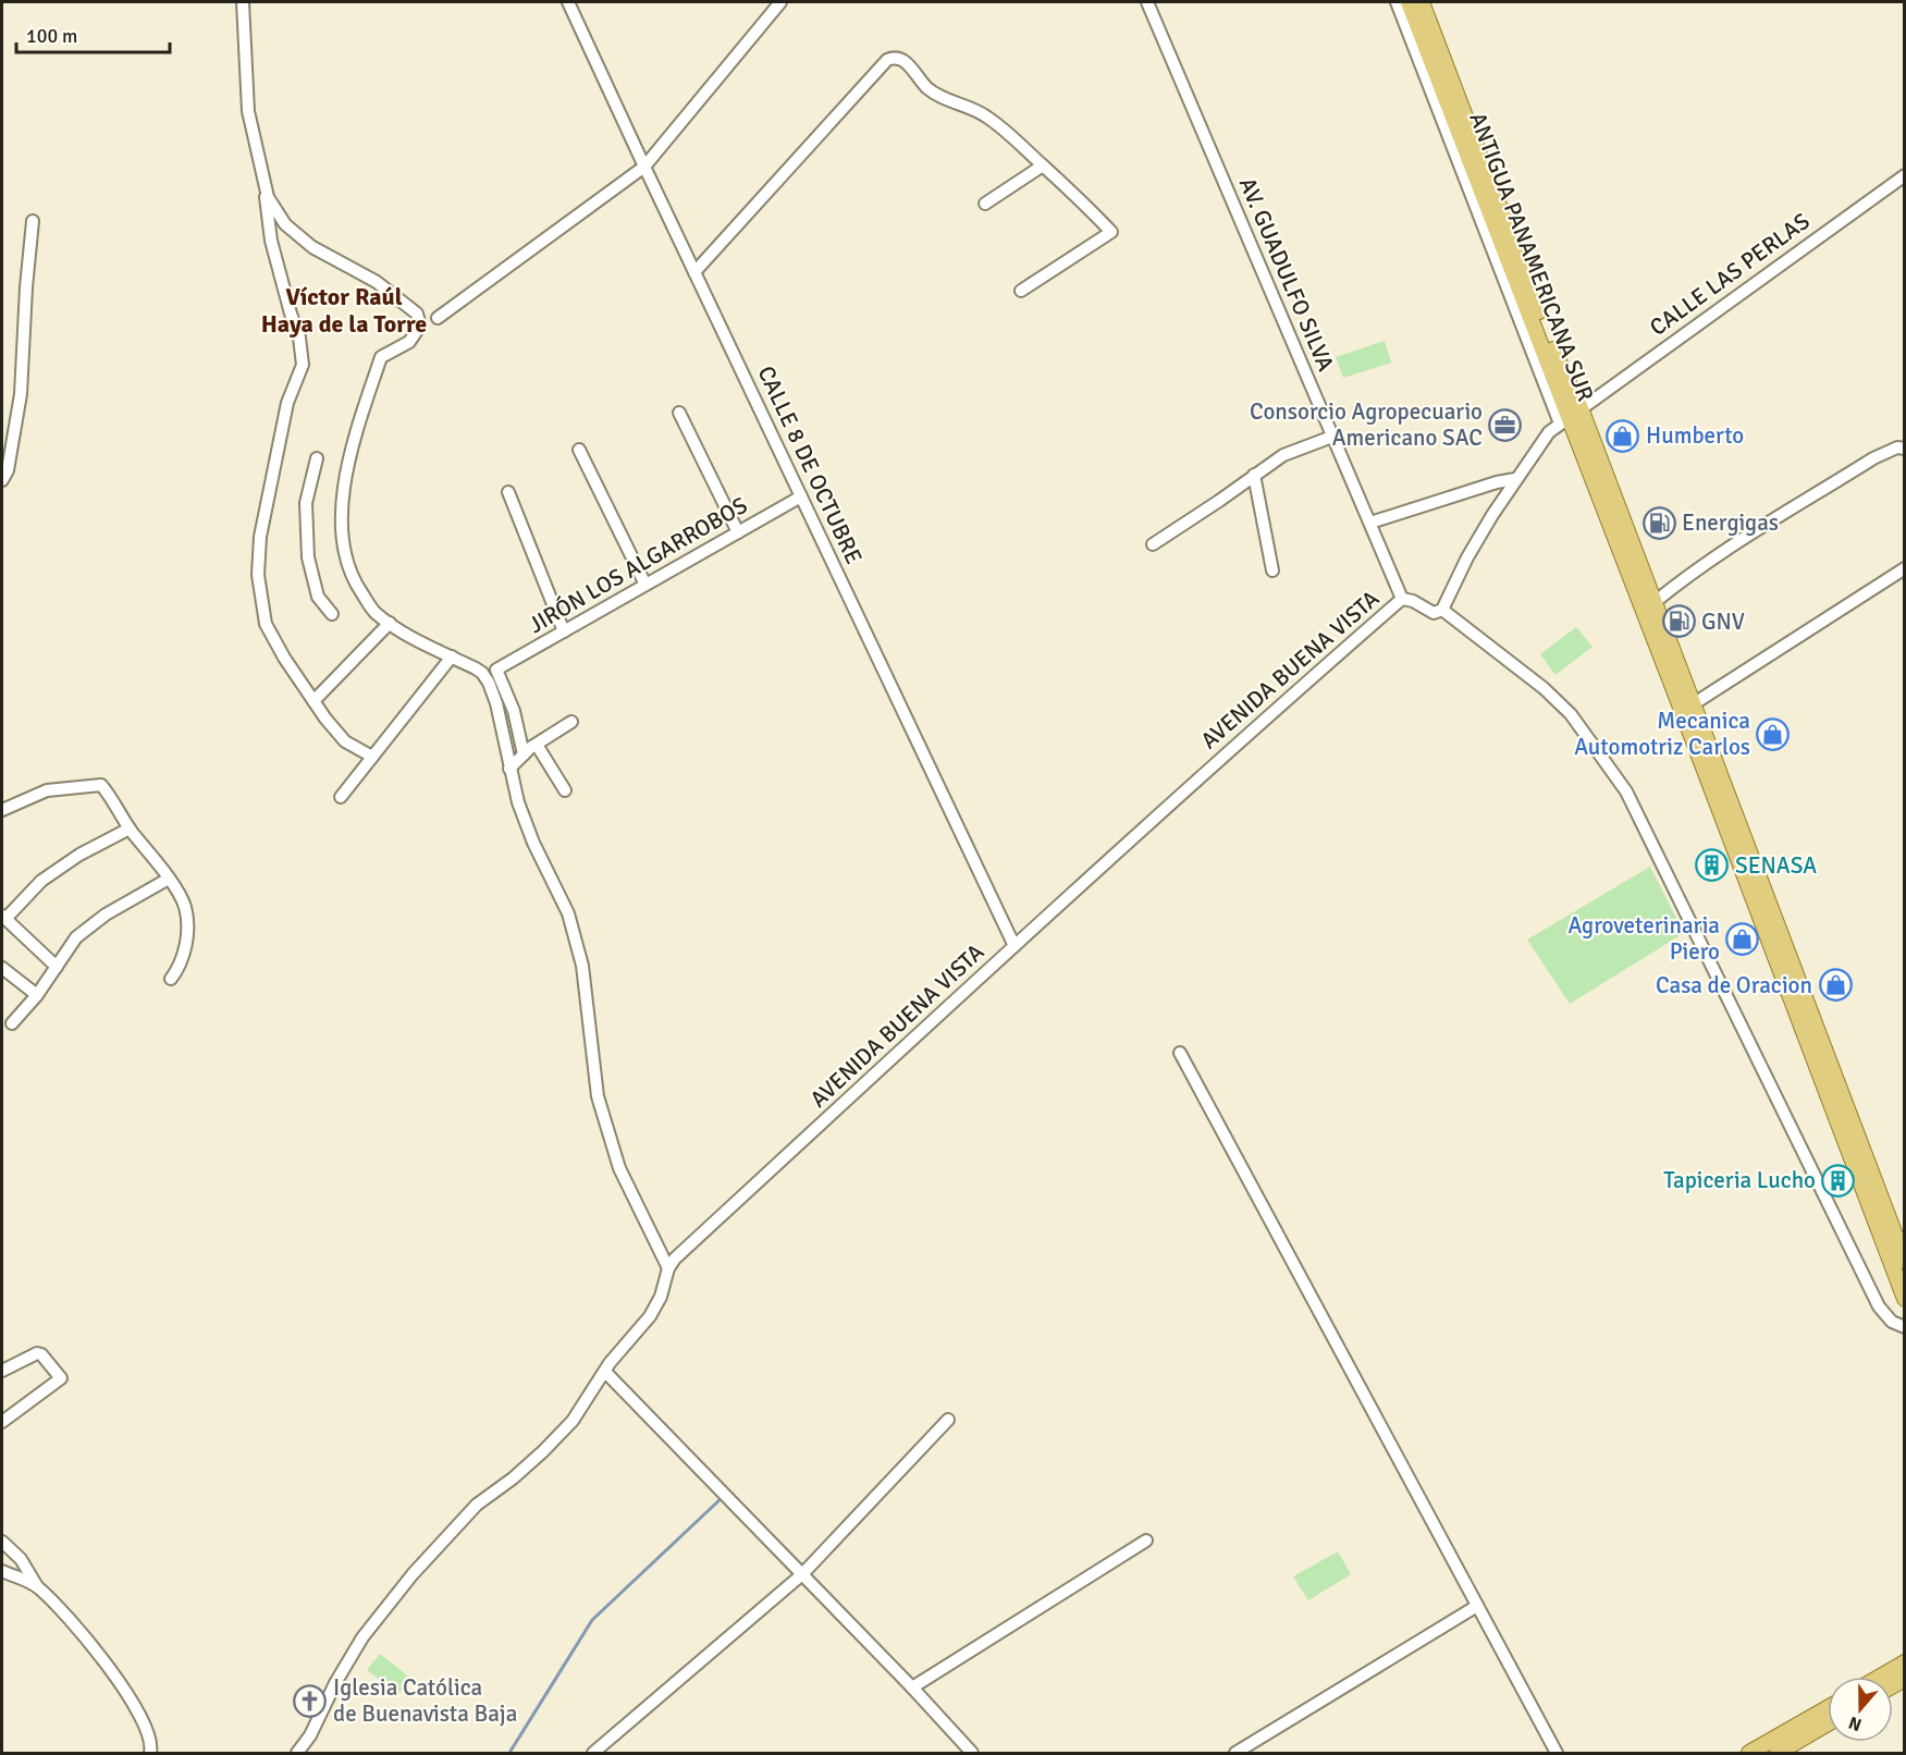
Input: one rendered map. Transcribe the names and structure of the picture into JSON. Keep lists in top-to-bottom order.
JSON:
{
  "streets": {
    "main road": ["ANTIGUA PANAMERICANA SUR"],
    "street": [
      "AV. GUADULFO SILVA",
      "CALLE LAS PERLAS",
      "CALLE 8 DE OCTUBRE",
      "JIRÓN LOS ALGARROBOS",
      "AVENIDA BUENA VISTA"
    ]
  },
  "crossings": [
    ["ANTIGUA PANAMERICANA SUR", "CALLE LAS PERLAS"],
    ["AV. GUADULFO SILVA", "AVENIDA BUENA VISTA"],
    ["CALLE 8 DE OCTUBRE", "JIRÓN LOS ALGARROBOS"],
    ["CALLE 8 DE OCTUBRE", "AVENIDA BUENA VISTA"]
  ],
  "districts": ["Víctor Raúl Haya de la Torre"],
  "places": {
    "office": ["Consorcio Agropecuario Americano SAC"],
    "shop": [
      "Humberto",
      "Mecanica Automotriz Carlos",
      "Agroveterinaria Piero",
      "Casa de Oracion"
    ],
    "fuel station": ["Energigas", "GNV"],
    "building": ["SENASA", "Tapiceria Lucho"],
    "church": ["Iglesia Católica de Buenavista Baja"]
  },
  "scale_bar": "100 m",
  "north": "bottom"
}
